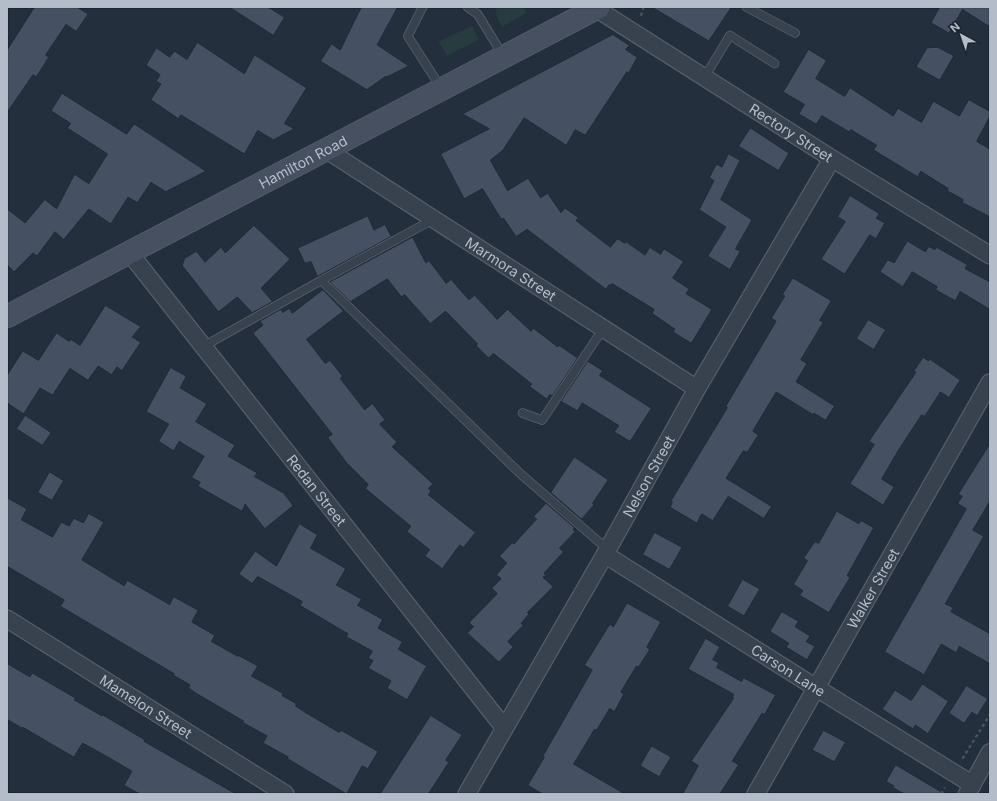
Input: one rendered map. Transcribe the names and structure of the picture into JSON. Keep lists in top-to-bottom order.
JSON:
{
  "streets": {
    "main road": ["Hamilton Road"],
    "street": [
      "Rectory Street",
      "Marmora Street",
      "Nelson Street",
      "Redan Street",
      "Walker Street",
      "Carson Lane",
      "Mamelon Street"
    ]
  },
  "crossings": [
    ["Rectory Street", "Hamilton Road"],
    ["Rectory Street", "Nelson Street"],
    ["Hamilton Road", "Marmora Street"],
    ["Hamilton Road", "Redan Street"],
    ["Marmora Street", "Nelson Street"],
    ["Nelson Street", "Redan Street"],
    ["Nelson Street", "Carson Lane"],
    ["Walker Street", "Carson Lane"]
  ],
  "north": "top left"
}
